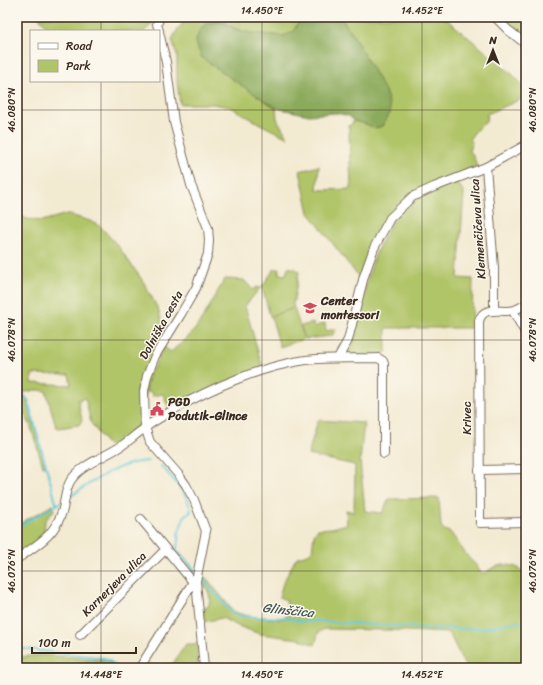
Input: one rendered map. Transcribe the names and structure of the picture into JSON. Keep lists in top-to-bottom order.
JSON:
{
  "streets": {
    "street": [
      "Klemenčičeva ulica",
      "Dolniška cesta",
      "Krivec",
      "Karnerjeva ulica"
    ]
  },
  "crossings": [
    ["Klemenčičeva ulica", "Krivec"]
  ],
  "water": ["Glinščica"],
  "places": {
    "school or university": ["Center montessori"],
    "public building": ["PGD Podutik-Glince"]
  },
  "legend": ["Road", "Park"],
  "scale_bar": "100 m",
  "north": "top",
  "coordinates": [
    "14.450°E",
    "14.452°E",
    "46.080°N",
    "46.078°N",
    "46.076°N",
    "14.448°E"
  ]
}
